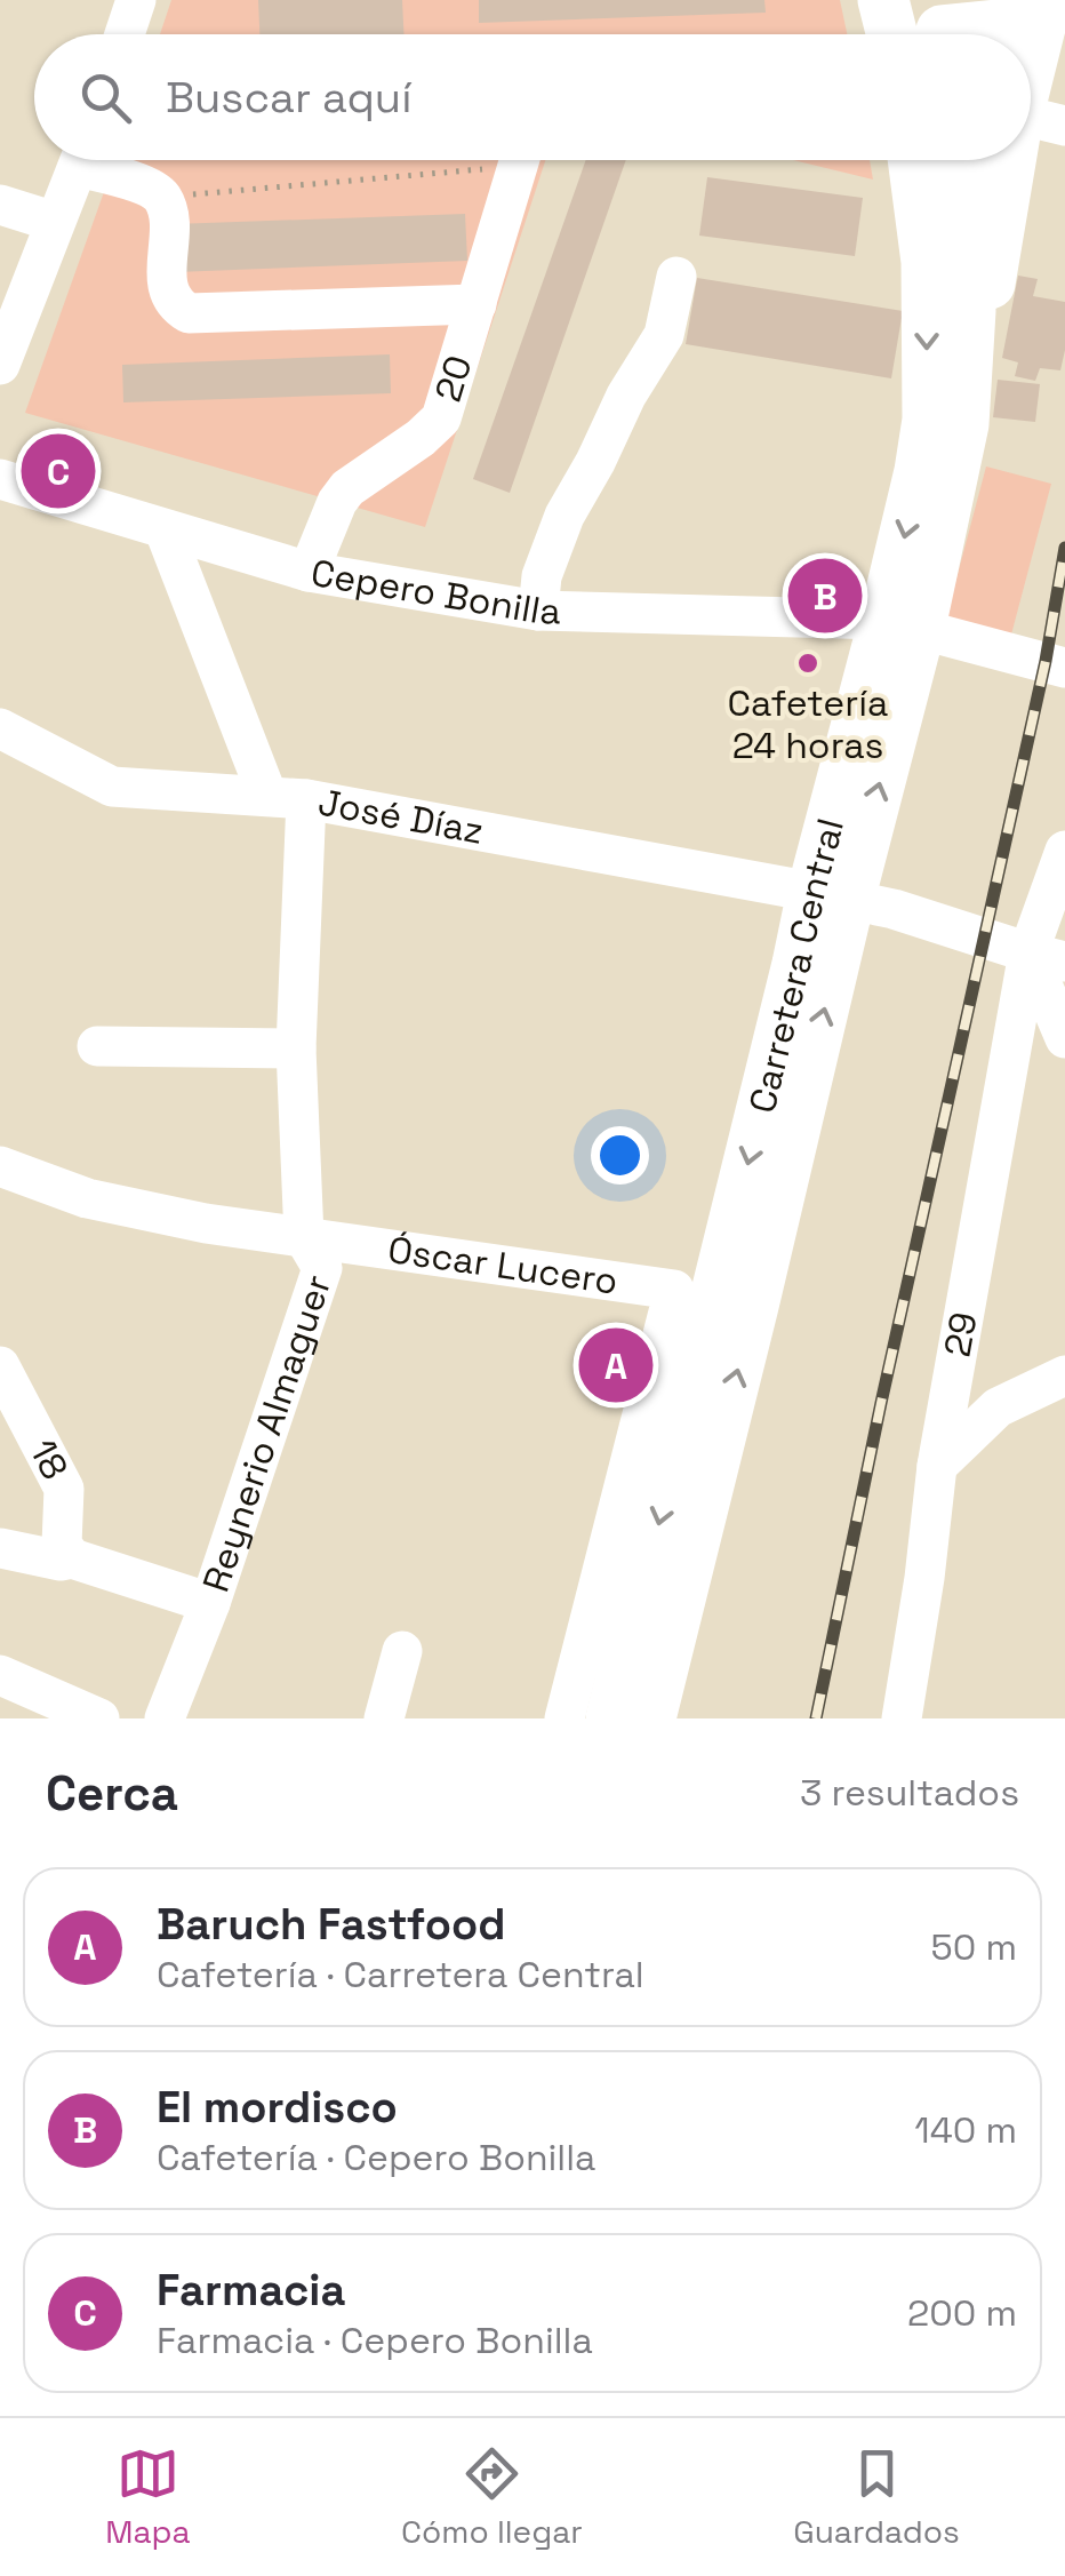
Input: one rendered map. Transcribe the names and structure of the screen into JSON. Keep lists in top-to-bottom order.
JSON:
{
  "streets": {
    "main road": ["Carretera Central"],
    "street": [
      "20",
      "Cepero Bonilla",
      "José Díaz",
      "Óscar Lucero",
      "29",
      "Reynerio Almaguer",
      "18"
    ]
  },
  "crossings": [
    ["20", "Cepero Bonilla"],
    ["Cepero Bonilla", "Carretera Central"],
    ["Cepero Bonilla", "Reynerio Almaguer"],
    ["José Díaz", "Carretera Central"],
    ["José Díaz", "29"],
    ["José Díaz", "Reynerio Almaguer"],
    ["Óscar Lucero", "Reynerio Almaguer"]
  ],
  "places": ["Cafetería 24 horas"],
  "page": {
    "search": "Buscar aquí",
    "pins": ["C", "B", "A"],
    "heading": ["Cerca", "3 resultados"],
    "list": [
      {
        "mark": "A",
        "name": "Baruch Fastfood",
        "note": "Cafetería · Carretera Central",
        "value": "50 m"
      },
      {
        "mark": "B",
        "name": "El mordisco",
        "note": "Cafetería · Cepero Bonilla",
        "value": "140 m"
      },
      {
        "mark": "C",
        "name": "Farmacia",
        "note": "Farmacia · Cepero Bonilla",
        "value": "200 m"
      }
    ],
    "nav": ["Mapa", "Cómo llegar", "Guardados"]
  }
}
